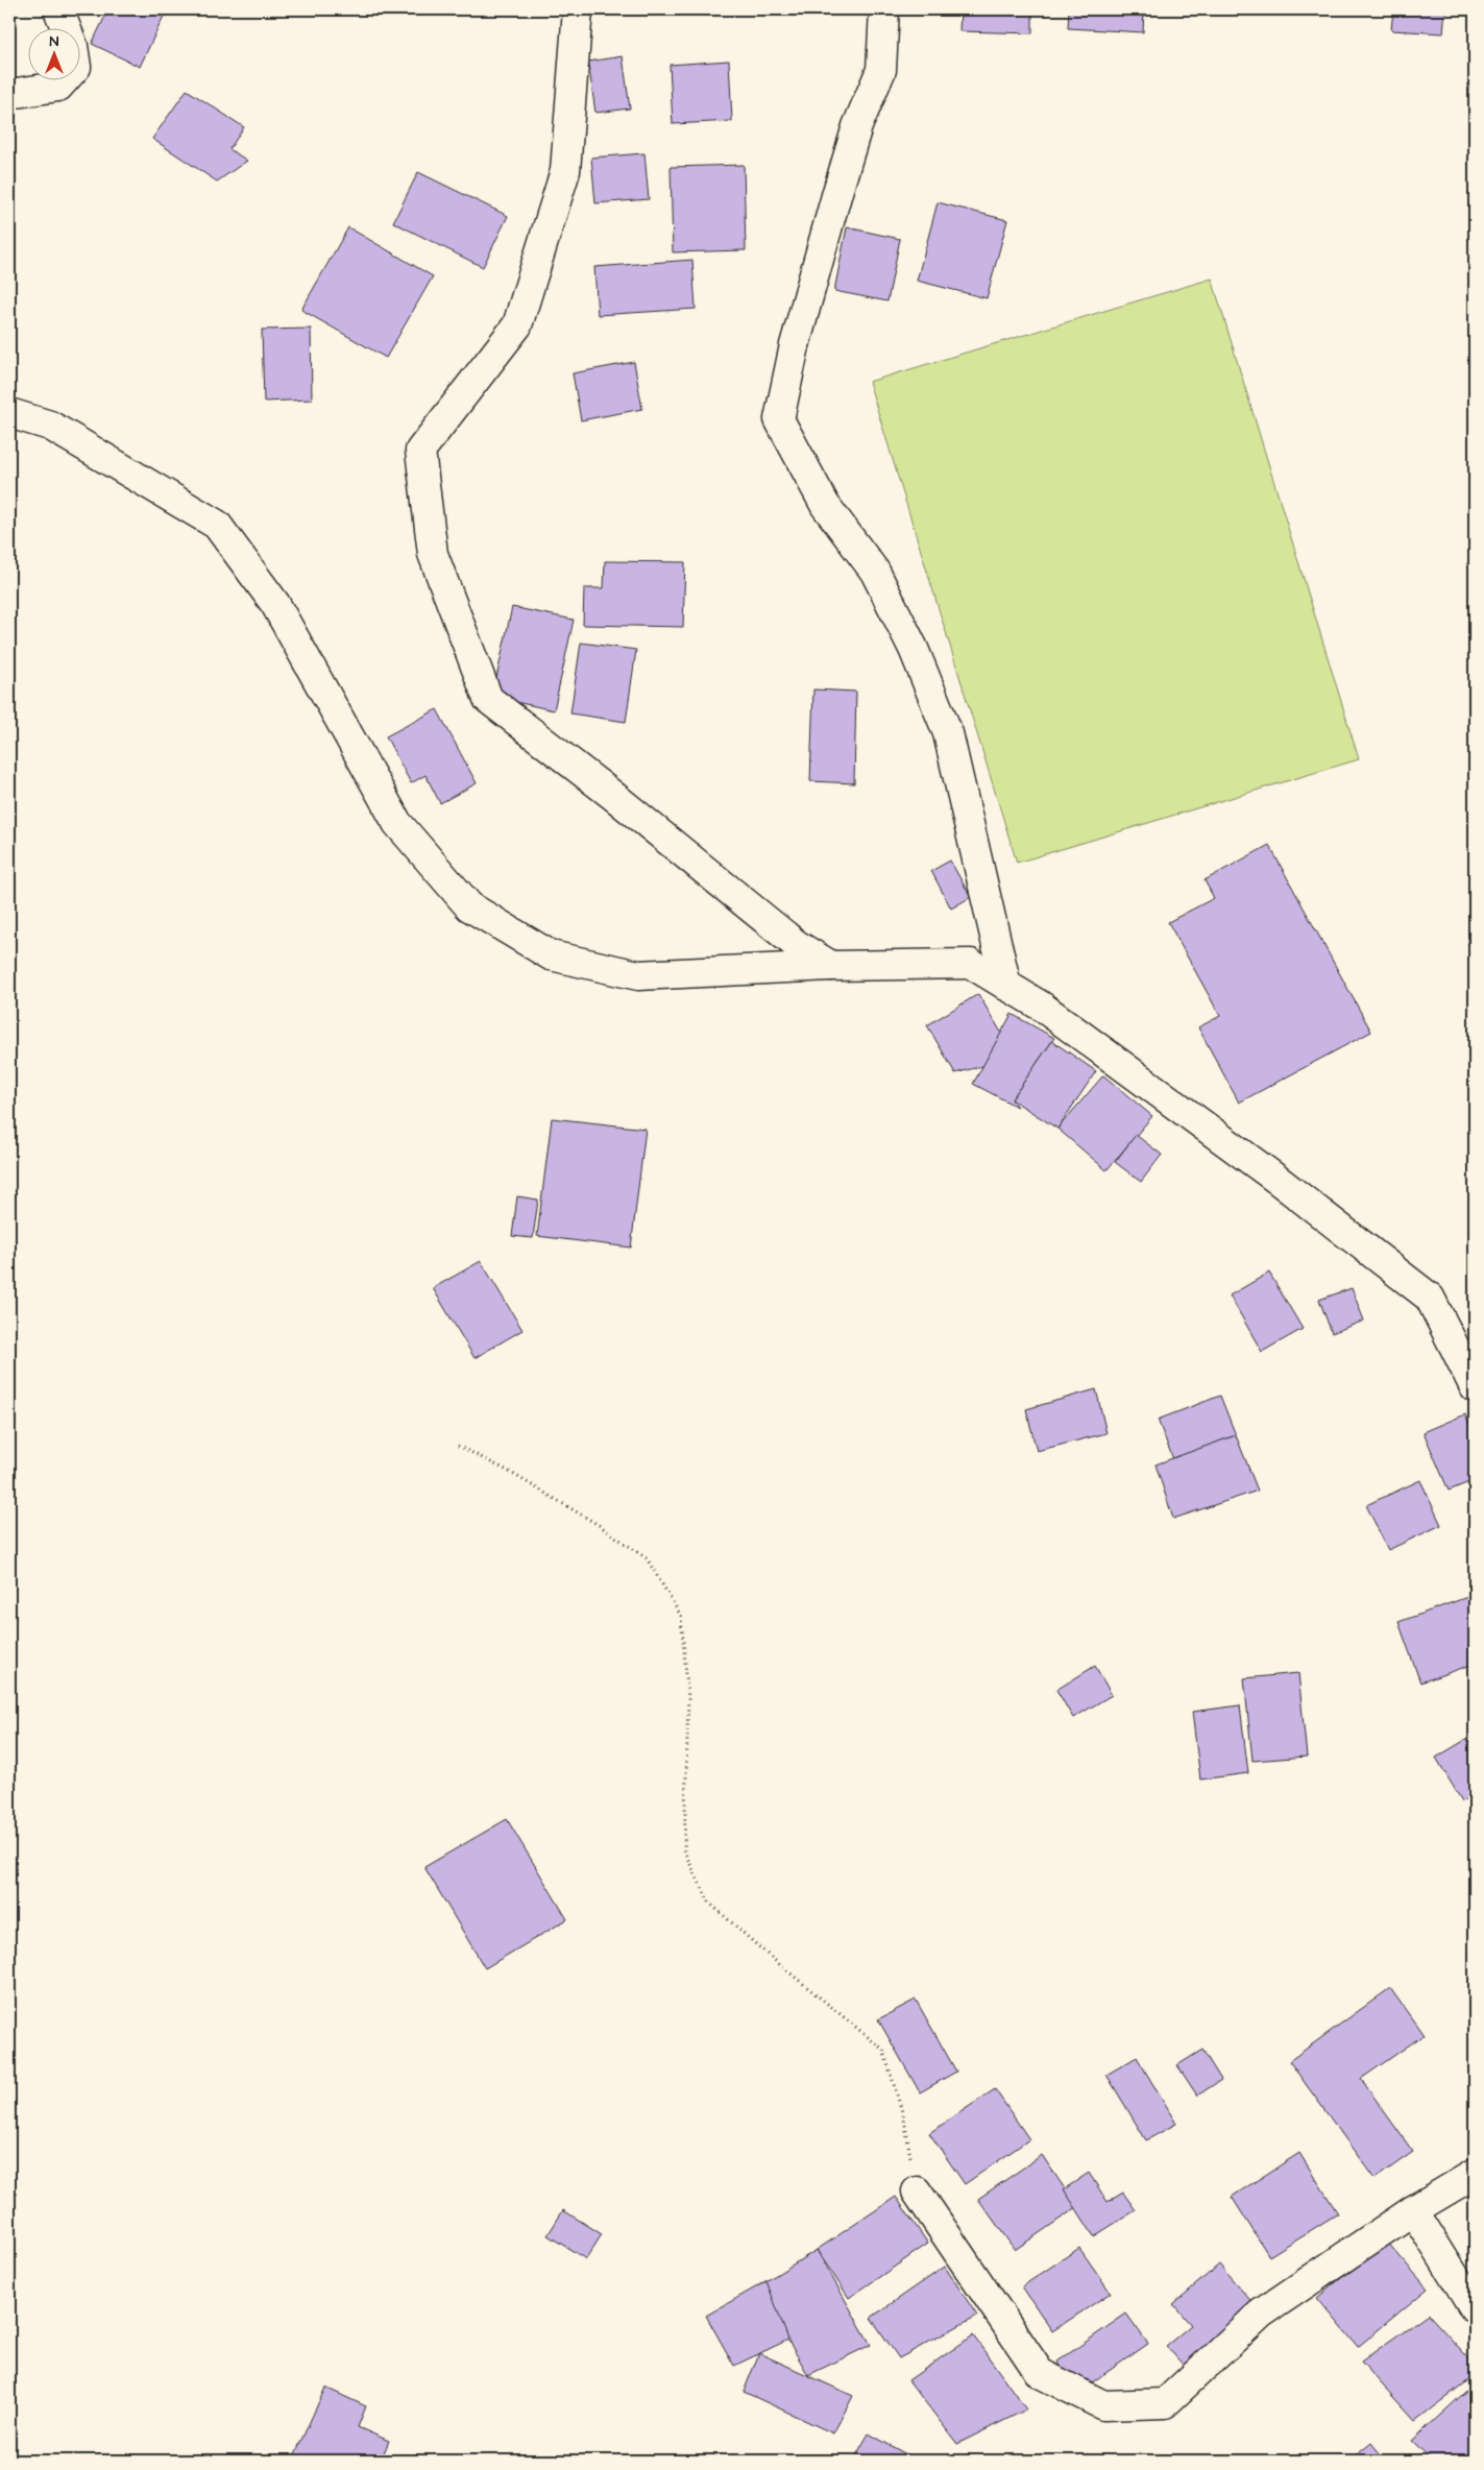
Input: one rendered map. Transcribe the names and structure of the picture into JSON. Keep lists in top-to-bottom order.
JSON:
{
  "north": "top"
}
